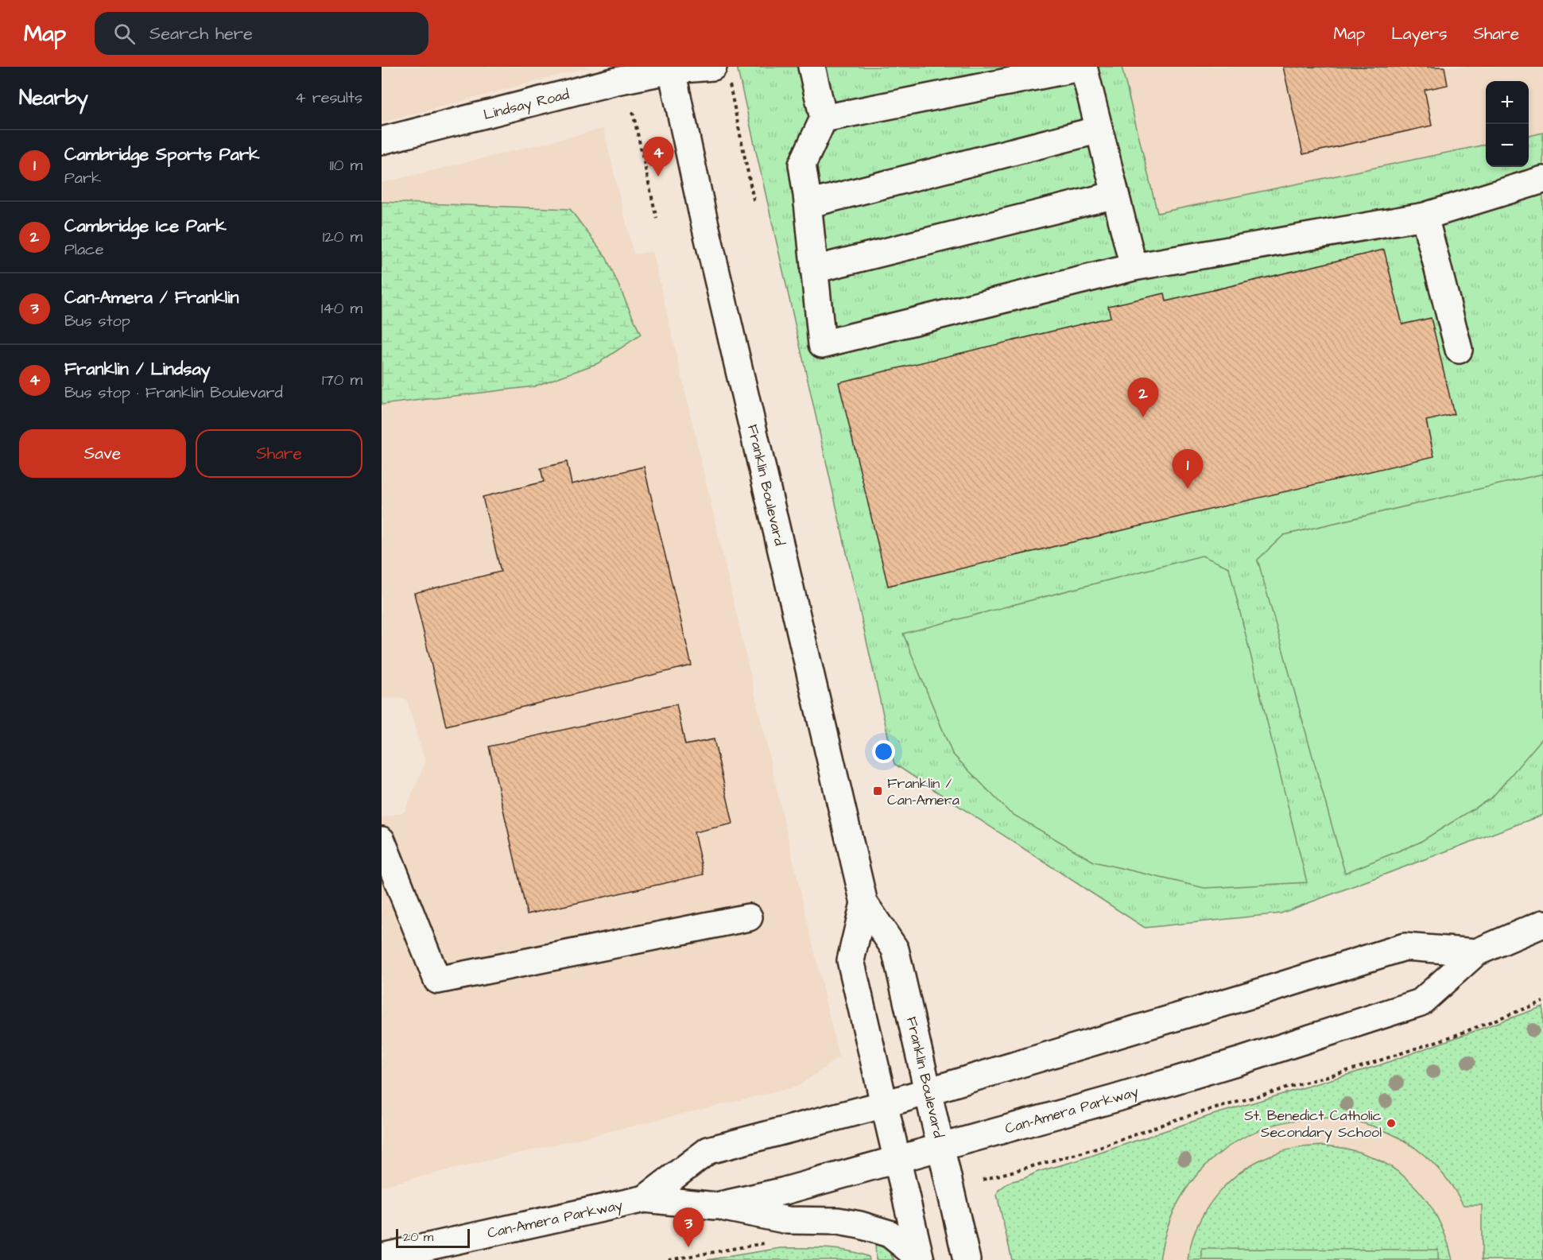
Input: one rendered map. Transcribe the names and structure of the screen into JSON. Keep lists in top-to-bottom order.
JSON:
{
  "streets": {
    "main road": ["Lindsay Road", "Franklin Boulevard", "Can-Amera Parkway"]
  },
  "crossings": [
    ["Lindsay Road", "Franklin Boulevard"],
    ["Franklin Boulevard", "Can-Amera Parkway"]
  ],
  "places": {
    "transit": ["Franklin / Can-Amera"],
    "other": ["St. Benedict Catholic Secondary School"]
  },
  "scale_bar": "20 m",
  "page": {
    "header": "Map",
    "search": "Search here",
    "nav": ["Map", "Layers", "Share"],
    "heading": ["Nearby", "4 results"],
    "map_buttons": ["+", "−"],
    "list": [
      {
        "mark": "1",
        "name": "Cambridge Sports Park",
        "note": "Park",
        "value": "110 m"
      },
      {
        "mark": "2",
        "name": "Cambridge Ice Park",
        "note": "Place",
        "value": "120 m"
      },
      {
        "mark": "3",
        "name": "Can-Amera / Franklin",
        "note": "Bus stop",
        "value": "140 m"
      },
      {
        "mark": "4",
        "name": "Franklin / Lindsay",
        "note": "Bus stop · Franklin Boulevard",
        "value": "170 m"
      }
    ],
    "pins": [
      "4",
      "2",
      "1",
      "3"
    ],
    "buttons": ["Save", "Share"],
    "scale": "20 m"
  }
}
